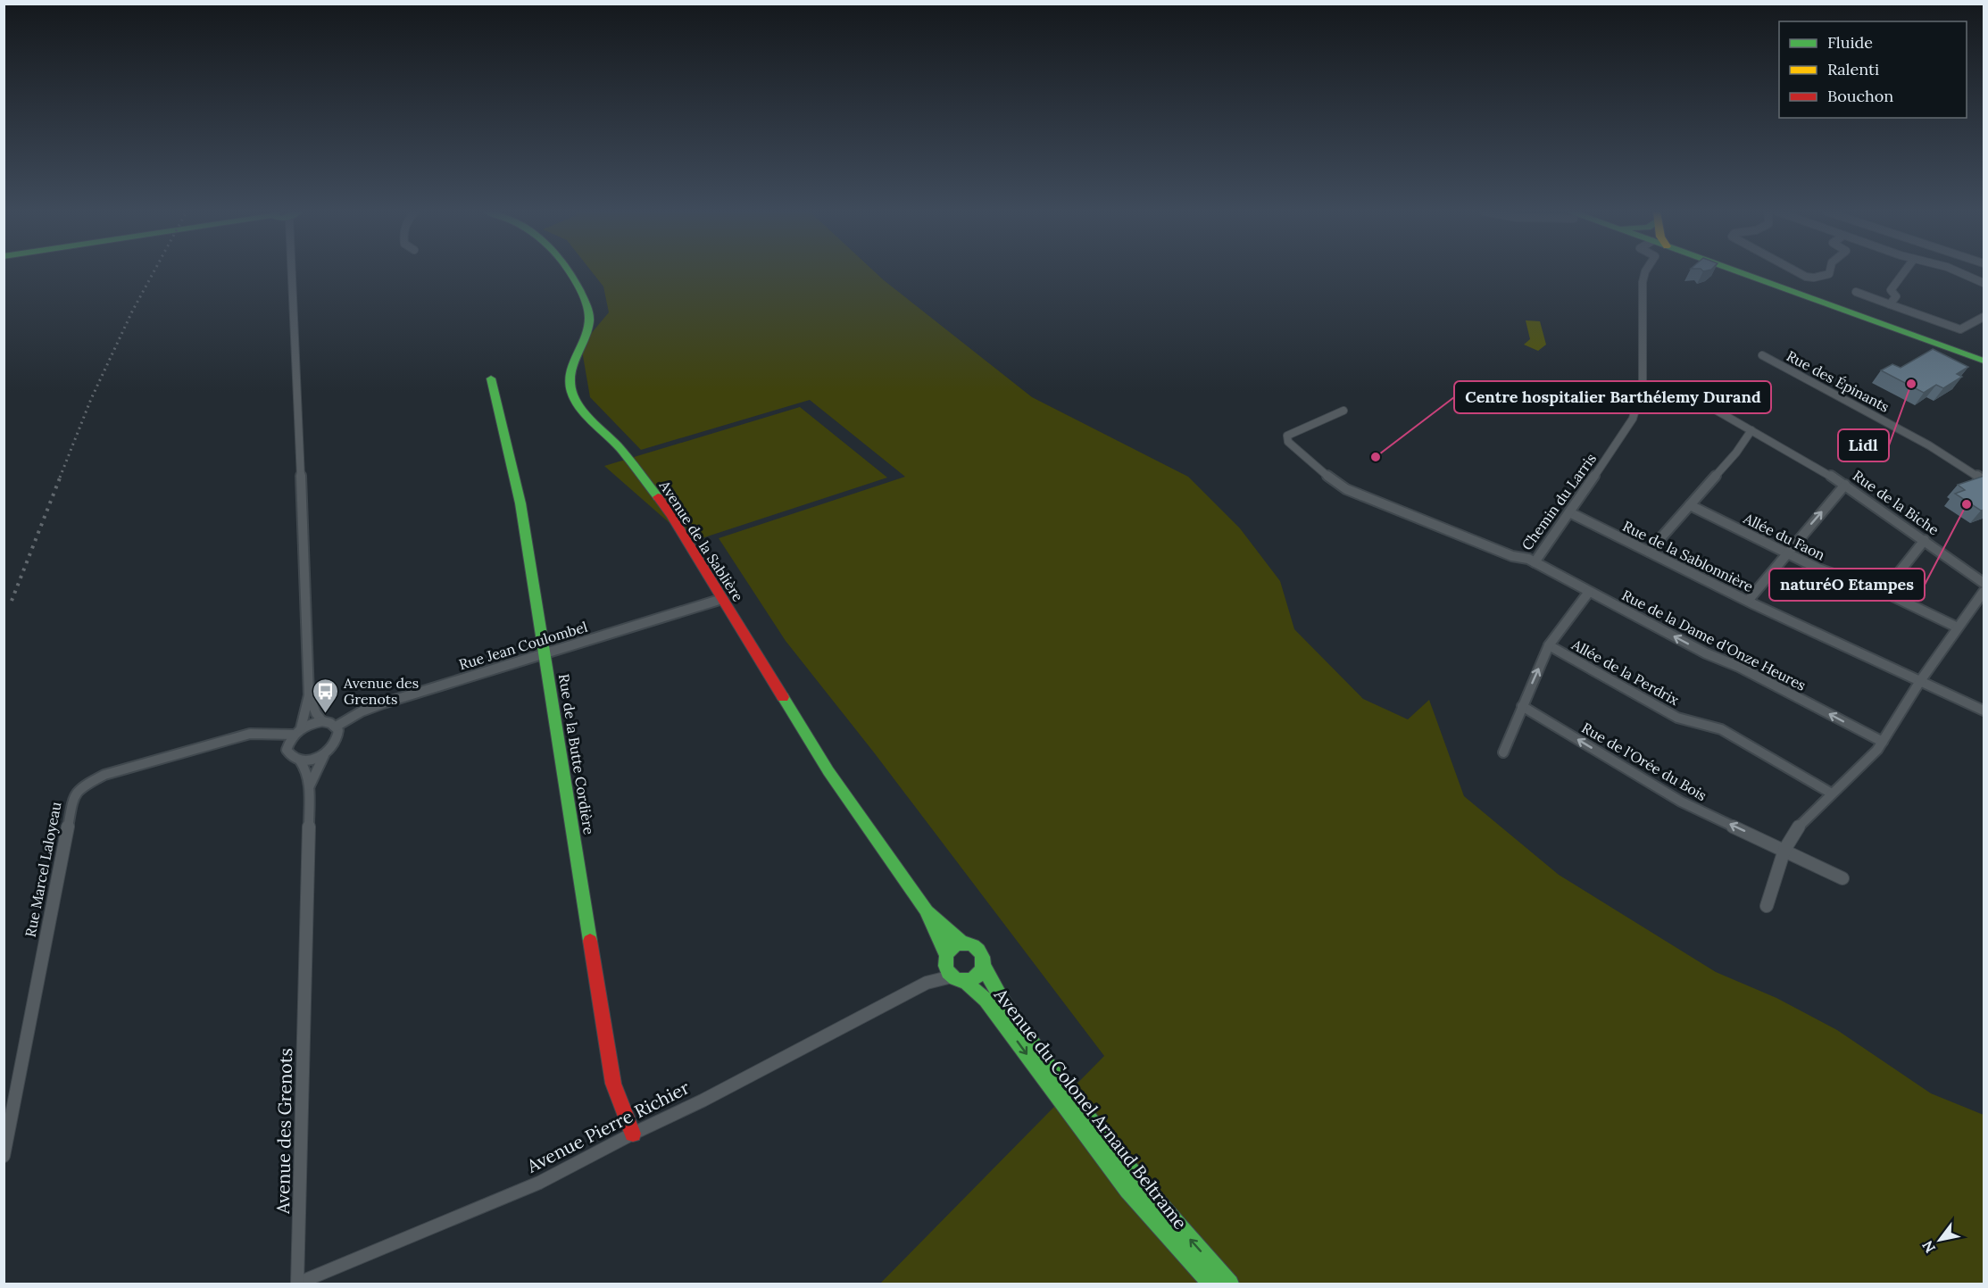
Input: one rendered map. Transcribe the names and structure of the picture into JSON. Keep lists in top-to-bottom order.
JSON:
{
  "streets": {
    "main road": ["Avenue de la Sablière", "Rue de la Butte Cordière", "Avenue du Colonel Arnaud Beltrame"],
    "street": [
      "Rue des Épinants",
      "Chemin du Larris",
      "Rue de la Biche",
      "Allée du Faon",
      "Rue de la Sablonnière",
      "Rue de la Dame d'Onze Heures",
      "Rue Jean Coulombel",
      "Allée de la Perdrix",
      "Rue de l'Orée du Bois",
      "Rue Marcel Laloyeau",
      "Avenue Pierre Richier",
      "Avenue des Grenots"
    ]
  },
  "crossings": [
    ["Chemin du Larris", "Rue de la Biche"],
    ["Chemin du Larris", "Rue de la Sablonnière"],
    ["Chemin du Larris", "Rue de la Dame d'Onze Heures"],
    ["Avenue de la Sablière", "Rue Jean Coulombel"],
    ["Avenue de la Sablière", "Avenue du Colonel Arnaud Beltrame"],
    ["Avenue de la Sablière", "Avenue Pierre Richier"],
    ["Rue Jean Coulombel", "Rue de la Butte Cordière"],
    ["Rue Jean Coulombel", "Rue Marcel Laloyeau"],
    ["Rue Jean Coulombel", "Avenue des Grenots"],
    ["Rue de la Butte Cordière", "Avenue Pierre Richier"],
    ["Rue Marcel Laloyeau", "Avenue des Grenots"],
    ["Avenue du Colonel Arnaud Beltrame", "Avenue Pierre Richier"],
    ["Avenue Pierre Richier", "Avenue des Grenots"]
  ],
  "one_way": ["Rue de la Dame d'Onze Heures", "Rue de l'Orée du Bois"],
  "places": {
    "other": ["Lidl", "Centre hospitalier Barthélemy Durand", "naturéO Etampes"],
    "bus stop": ["Avenue des Grenots"]
  },
  "legend": ["Fluide", "Ralenti", "Bouchon"],
  "north": "bottom left"
}
